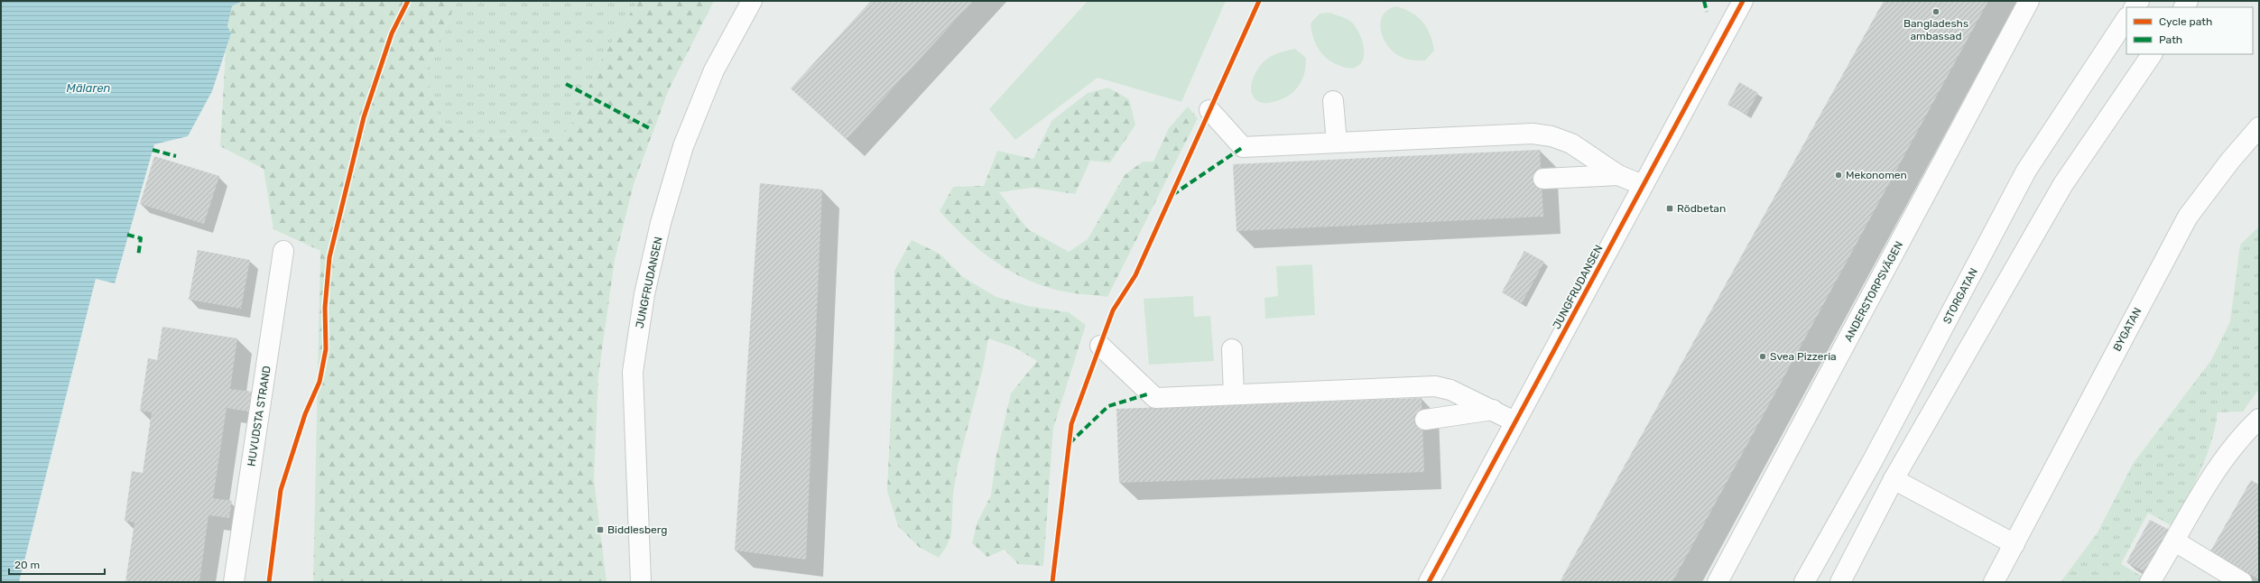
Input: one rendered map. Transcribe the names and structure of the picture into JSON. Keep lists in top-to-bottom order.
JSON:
{
  "streets": {
    "street": [
      "JUNGFRUDANSEN",
      "ANDERSTORPSVÄGEN",
      "STORGATAN",
      "BYGATAN",
      "HUVUDSTA STRAND"
    ]
  },
  "water": ["Mälaren"],
  "places": {
    "other": ["Bangladeshs ambassad", "Mekonomen", "Svea Pizzeria"],
    "transit": ["Rödbetan", "Biddlesberg"]
  },
  "legend": ["Cycle path", "Path"],
  "scale_bar": "20 m"
}
